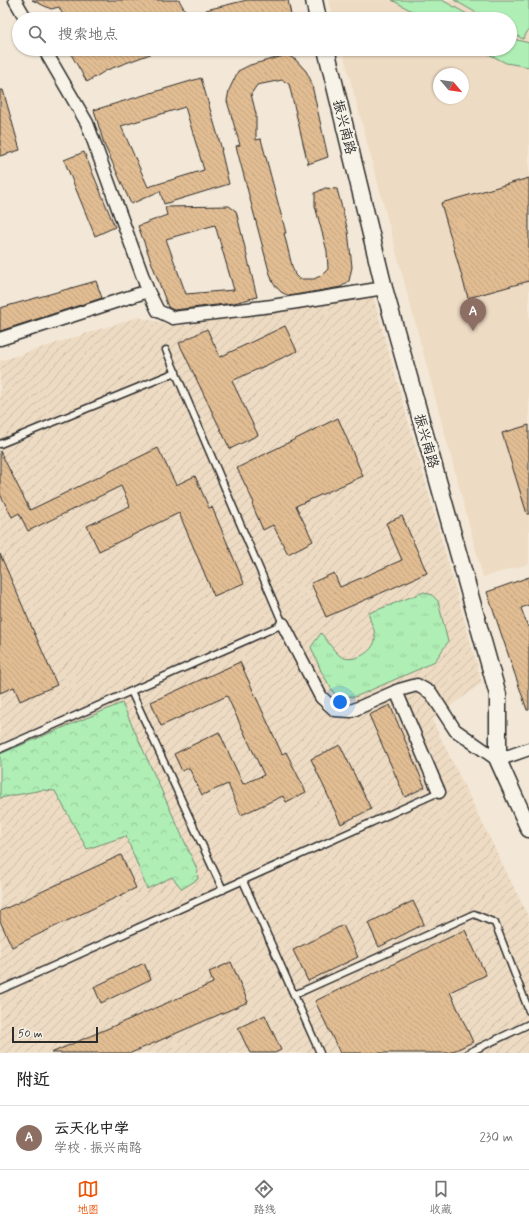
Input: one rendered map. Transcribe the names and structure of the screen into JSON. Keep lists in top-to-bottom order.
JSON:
{
  "streets": {
    "main road": ["振兴南路"]
  },
  "scale_bar": "50 m",
  "north": "bottom right",
  "page": {
    "search": "搜索地点",
    "pins": "A",
    "scale": "50 m",
    "heading": "附近",
    "list": [
      {
        "mark": "A",
        "name": "云天化中学",
        "note": "学校 · 振兴南路",
        "value": "230 m"
      }
    ],
    "nav": ["地图", "路线", "收藏"]
  }
}
